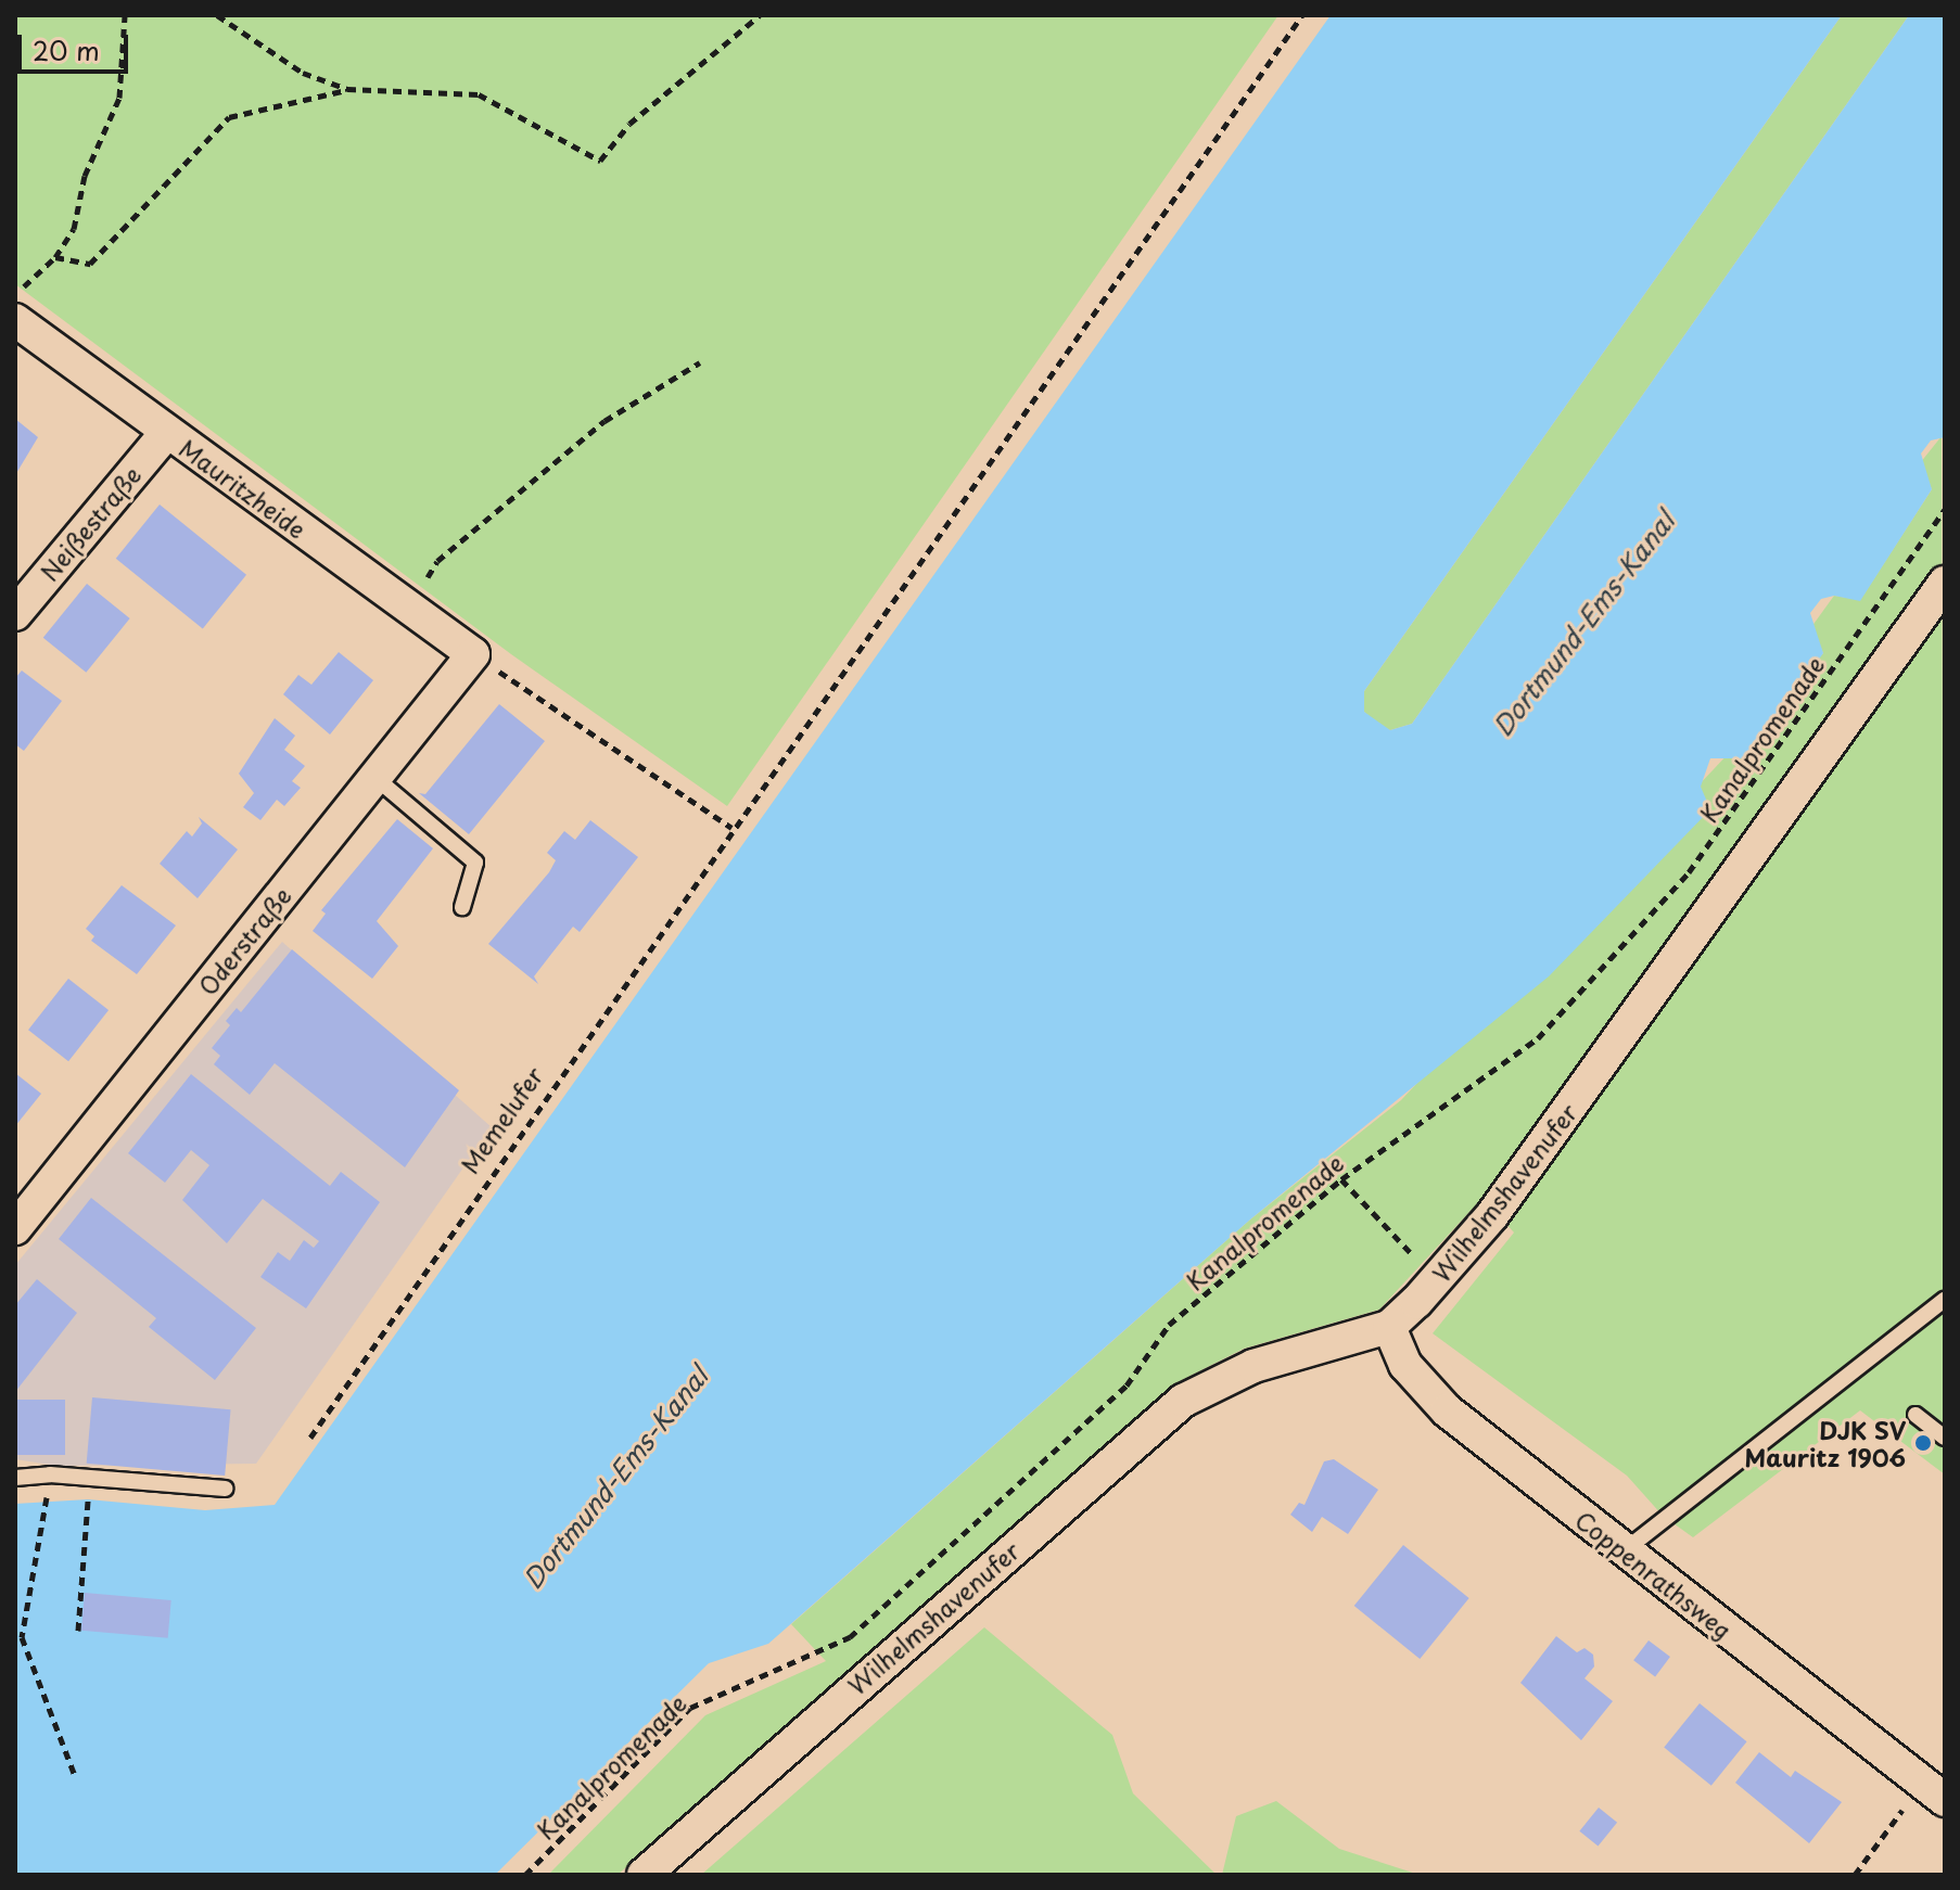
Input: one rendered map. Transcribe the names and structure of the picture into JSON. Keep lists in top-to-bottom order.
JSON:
{
  "streets": {
    "street": [
      "Mauritzheide",
      "Neißestraße",
      "Oderstraße",
      "Wilhelmshavenufer",
      "Coppenrathsweg"
    ],
    "path": ["Kanalpromenade", "Memelufer"]
  },
  "crossings": [
    ["Mauritzheide", "Neißestraße"],
    ["Mauritzheide", "Oderstraße"],
    ["Wilhelmshavenufer", "Coppenrathsweg"]
  ],
  "water": ["Dortmund-Ems-Kanal"],
  "places": ["DJK SV Mauritz 1906"],
  "scale_bar": "20 m"
}
